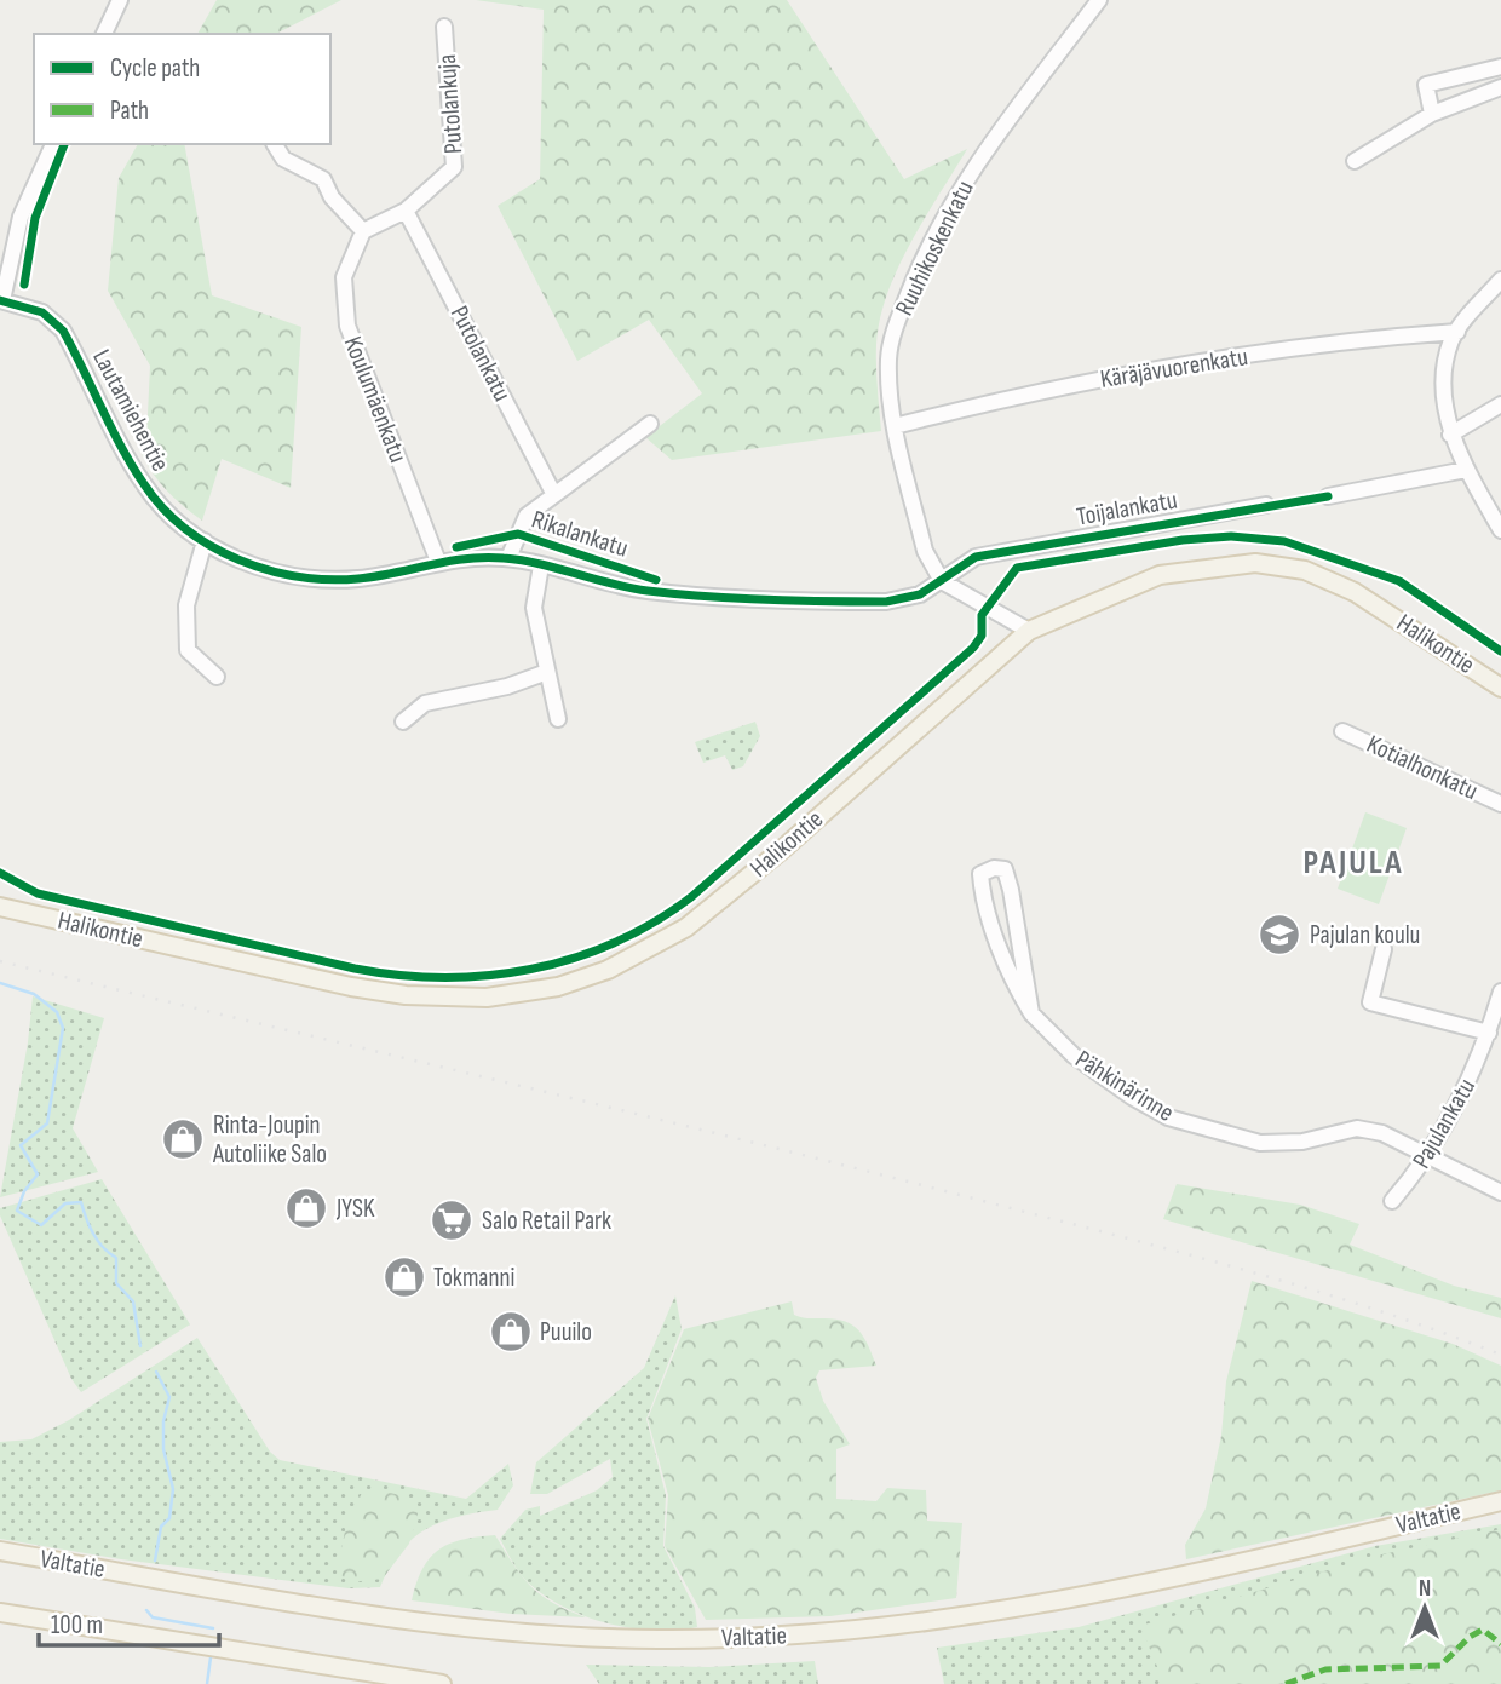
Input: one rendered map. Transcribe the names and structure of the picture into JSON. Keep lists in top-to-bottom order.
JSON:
{
  "streets": {
    "main road": ["Halikontie", "Valtatie"],
    "street": [
      "Putolankuja",
      "Ruuhikoskenkatu",
      "Putolankatu",
      "Käräjävuorenkatu",
      "Koulumäenkatu",
      "Lautamiehentie",
      "Toijalankatu",
      "Rikalankatu",
      "Kotialhonkatu",
      "Pähkinärinne",
      "Pajulankatu"
    ]
  },
  "crossings": [
    ["Putolankuja", "Putolankatu"],
    ["Ruuhikoskenkatu", "Käräjävuorenkatu"],
    ["Ruuhikoskenkatu", "Toijalankatu"],
    ["Ruuhikoskenkatu", "Rikalankatu"],
    ["Koulumäenkatu", "Rikalankatu"],
    ["Lautamiehentie", "Rikalankatu"],
    ["Toijalankatu", "Rikalankatu"],
    ["Pähkinärinne", "Pajulankatu"]
  ],
  "districts": ["PAJULA"],
  "places": {
    "school or university": ["Pajulan koulu"],
    "shop": [
      "Rinta-Joupin Autoliike Salo",
      "JYSK",
      "Tokmanni",
      "Puuilo"
    ],
    "supermarket": ["Salo Retail Park"]
  },
  "legend": ["Cycle path", "Path"],
  "scale_bar": "100 m",
  "north": "top"
}
